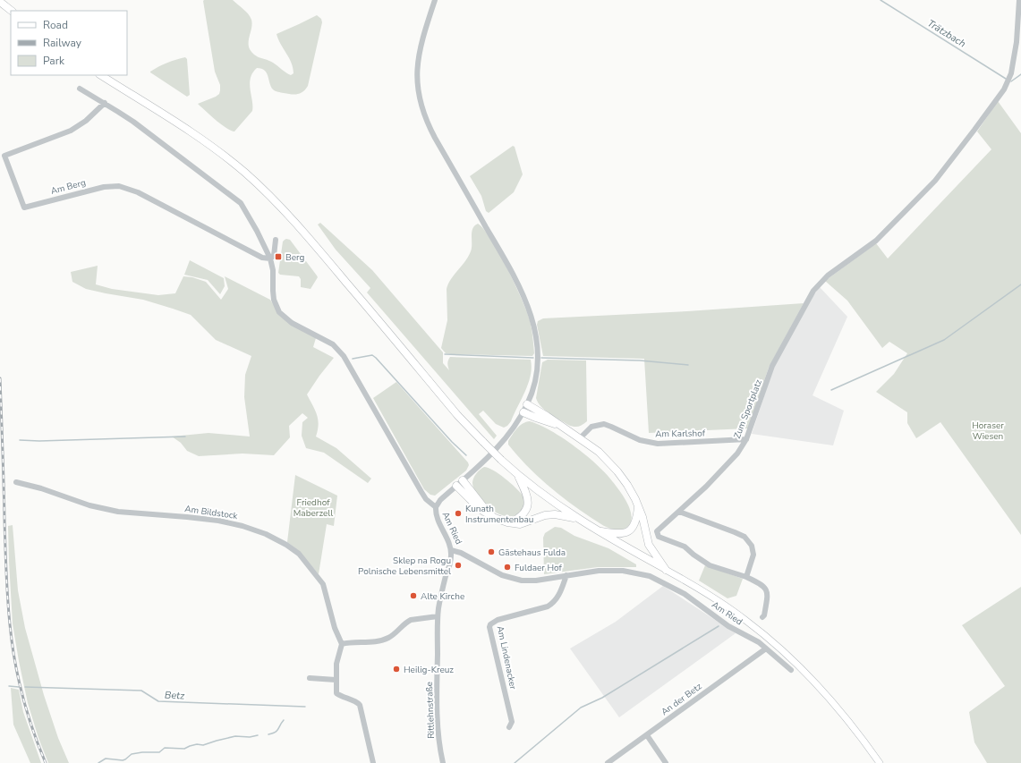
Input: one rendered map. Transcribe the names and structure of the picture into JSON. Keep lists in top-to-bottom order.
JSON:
{
  "streets": {
    "street": [
      "Am Berg",
      "Zum Sportplatz",
      "Am Karlshof",
      "Am Bildstock",
      "Am Ried",
      "Am Lindenacker",
      "An der Betz",
      "Rittlehnstraße"
    ]
  },
  "crossings": [
    ["Am Berg", "Am Ried"],
    ["Zum Sportplatz", "Am Karlshof"],
    ["Am Ried", "Am Lindenacker"],
    ["Am Ried", "An der Betz"],
    ["Am Ried", "Rittlehnstraße"]
  ],
  "water": ["Trätzbach", "Betz"],
  "parks": ["Horaser Wiesen", "Friedhof Maberzell"],
  "places": {
    "transit": ["Berg"],
    "other": [
      "Kunath Instrumentenbau",
      "Gästehaus Fulda",
      "Sklep na Rogu Polnische Lebensmittel",
      "Fuldaer Hof",
      "Alte Kirche",
      "Heilig-Kreuz"
    ]
  },
  "legend": ["Road", "Railway", "Park"]
}
